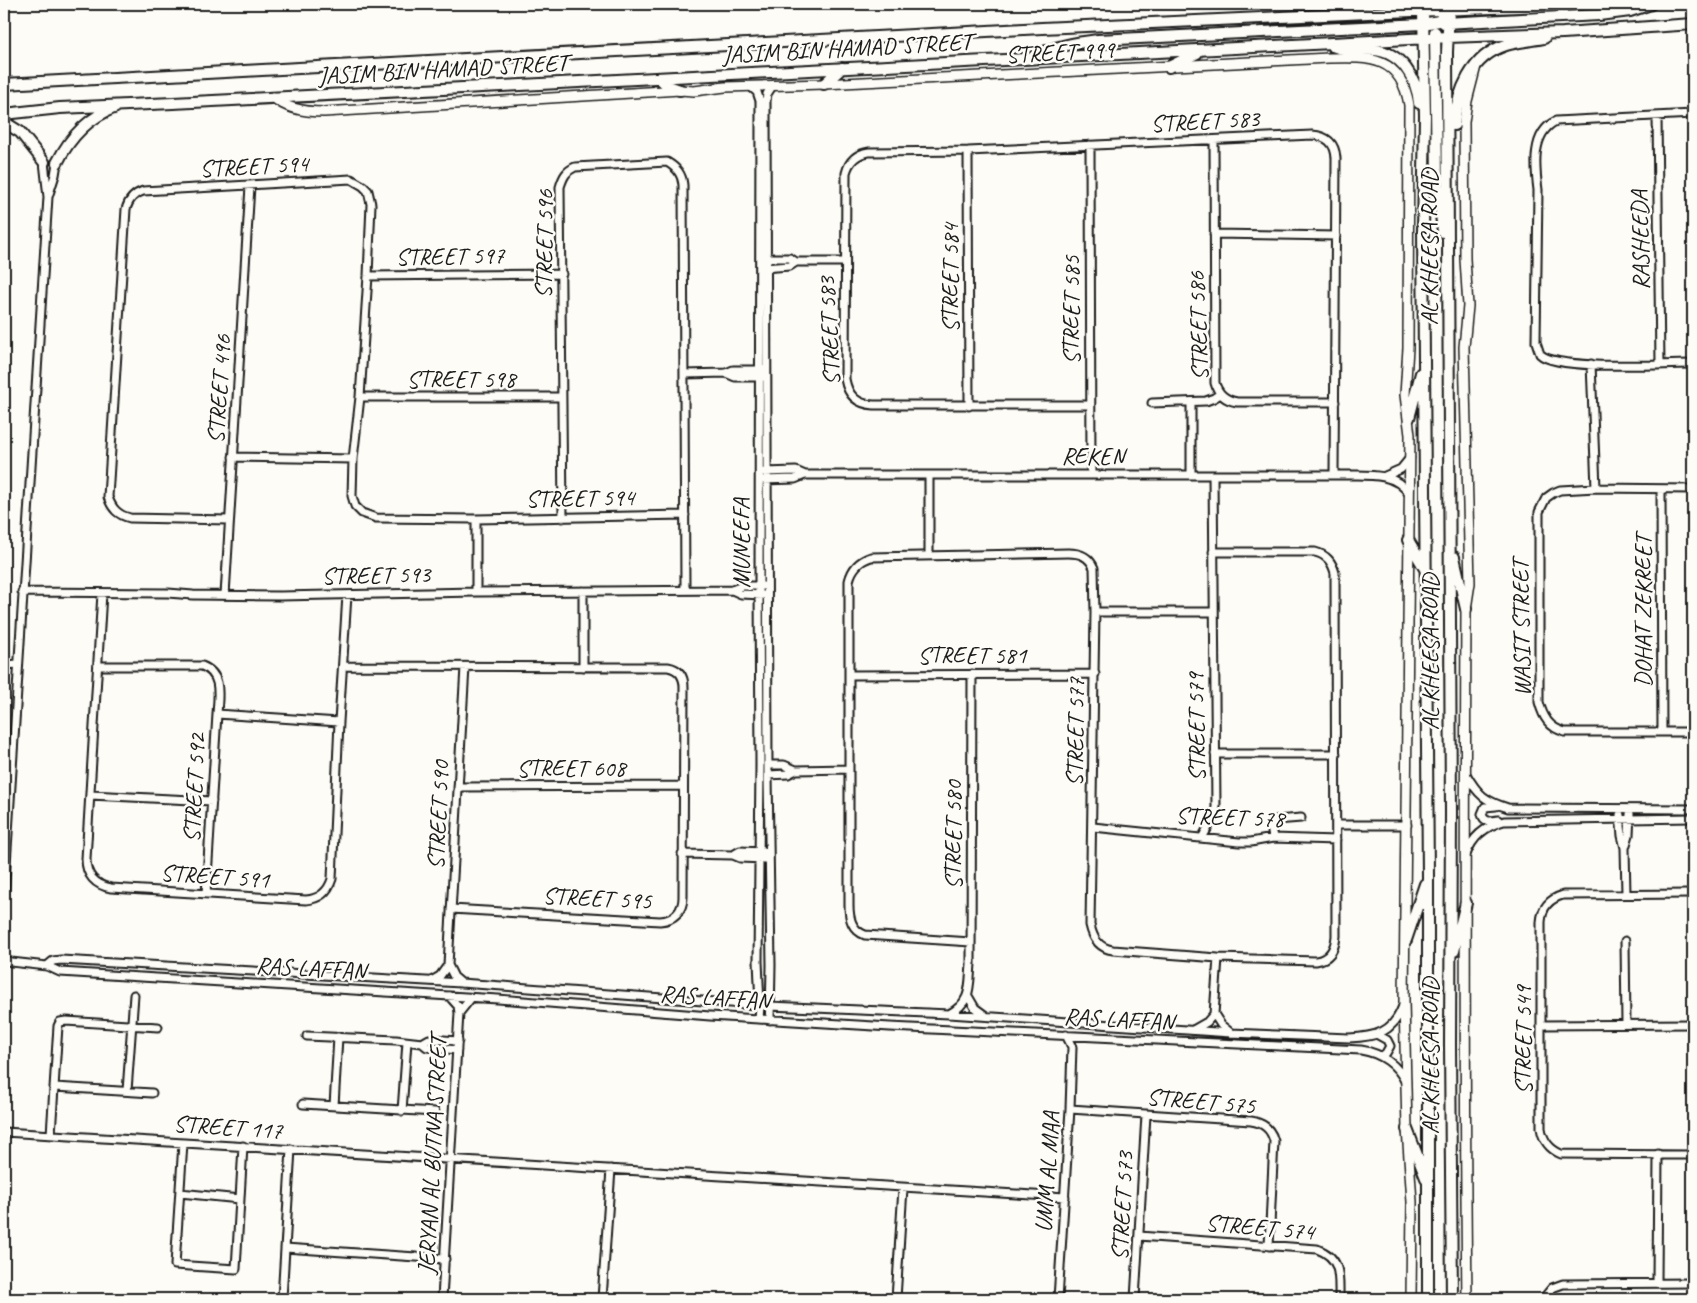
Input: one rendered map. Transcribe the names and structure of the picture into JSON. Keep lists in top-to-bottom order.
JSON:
{
  "streets": {
    "main road": ["JASIM BIN HAMAD STREET", "AL KHEESA ROAD"],
    "street": [
      "STREET 999",
      "STREET 583",
      "STREET 594",
      "RASHEEDA",
      "STREET 596",
      "STREET 597",
      "STREET 584",
      "STREET 585",
      "STREET 586",
      "STREET 598",
      "STREET 496",
      "REKEN",
      "MUNEEFA",
      "STREET 593",
      "DOHAT ZEKREET",
      "WASIT STREET",
      "STREET 581",
      "STREET 579",
      "STREET 577",
      "STREET 608",
      "STREET 592",
      "STREET 590",
      "STREET 578",
      "STREET 580",
      "STREET 591",
      "STREET 595",
      "RAS LAFFAN",
      "STREET 549",
      "STREET 575",
      "STREET 117",
      "JERYAN AL BUTNA STREET",
      "UMM AL MAA",
      "STREET 573",
      "STREET 574"
    ]
  },
  "crossings": [
    ["JASIM BIN HAMAD STREET", "STREET 999"],
    ["JASIM BIN HAMAD STREET", "AL KHEESA ROAD"],
    ["STREET 999", "AL KHEESA ROAD"],
    ["STREET 999", "MUNEEFA"],
    ["STREET 583", "STREET 584"],
    ["STREET 583", "STREET 585"],
    ["STREET 583", "STREET 586"],
    ["STREET 583", "REKEN"],
    ["STREET 583", "MUNEEFA"],
    ["STREET 594", "STREET 596"],
    ["STREET 594", "STREET 597"],
    ["STREET 594", "STREET 598"],
    ["STREET 594", "STREET 496"],
    ["STREET 596", "STREET 597"],
    ["STREET 596", "STREET 598"],
    ["STREET 596", "STREET 593"],
    ["AL KHEESA ROAD", "REKEN"],
    ["STREET 585", "REKEN"],
    ["STREET 496", "STREET 593"],
    ["REKEN", "MUNEEFA"],
    ["REKEN", "STREET 579"],
    ["MUNEEFA", "STREET 593"],
    ["MUNEEFA", "RAS LAFFAN"],
    ["STREET 593", "STREET 591"],
    ["DOHAT ZEKREET", "WASIT STREET"],
    ["STREET 581", "STREET 577"],
    ["STREET 581", "STREET 580"],
    ["STREET 579", "STREET 577"],
    ["STREET 579", "STREET 578"],
    ["STREET 577", "STREET 578"],
    ["STREET 577", "STREET 580"],
    ["STREET 608", "STREET 590"],
    ["STREET 608", "STREET 595"],
    ["STREET 592", "STREET 591"],
    ["STREET 590", "STREET 595"],
    ["STREET 591", "STREET 595"],
    ["RAS LAFFAN", "JERYAN AL BUTNA STREET"],
    ["RAS LAFFAN", "UMM AL MAA"],
    ["STREET 575", "UMM AL MAA"],
    ["STREET 575", "STREET 573"],
    ["STREET 575", "STREET 574"],
    ["STREET 117", "JERYAN AL BUTNA STREET"],
    ["STREET 117", "UMM AL MAA"],
    ["STREET 573", "STREET 574"]
  ]
}
